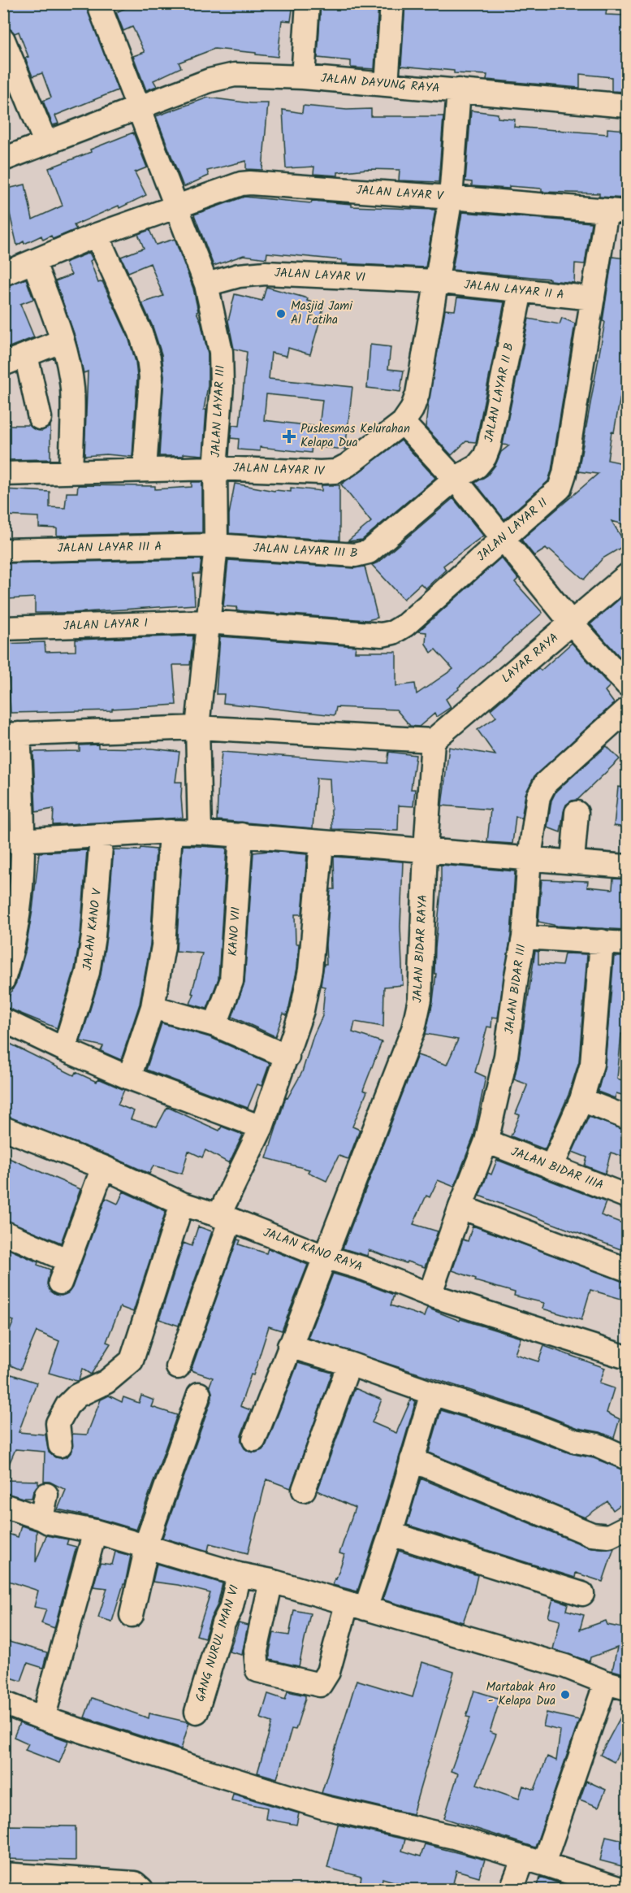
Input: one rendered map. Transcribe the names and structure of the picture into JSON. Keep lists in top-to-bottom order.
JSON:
{
  "streets": {
    "street": [
      "JALAN DAYUNG RAYA",
      "JALAN LAYAR V",
      "JALAN LAYAR VI",
      "JALAN LAYAR II A",
      "JALAN LAYAR II B",
      "JALAN LAYAR III",
      "JALAN LAYAR IV",
      "JALAN LAYAR II",
      "JALAN LAYAR III A",
      "JALAN LAYAR III B",
      "JALAN LAYAR I",
      "LAYAR RAYA",
      "JALAN KANO V",
      "KANO VII",
      "JALAN BIDAR RAYA",
      "JALAN BIDAR III",
      "JALAN BIDAR IIIA",
      "JALAN KANO RAYA",
      "GANG NURUL IMAN VI"
    ]
  },
  "crossings": [
    ["JALAN DAYUNG RAYA", "JALAN LAYAR III"],
    ["JALAN DAYUNG RAYA", "JALAN LAYAR IV"],
    ["JALAN LAYAR V", "JALAN LAYAR III"],
    ["JALAN LAYAR V", "JALAN LAYAR IV"],
    ["JALAN LAYAR V", "JALAN LAYAR II"],
    ["JALAN LAYAR VI", "JALAN LAYAR II A"],
    ["JALAN LAYAR VI", "JALAN LAYAR III"],
    ["JALAN LAYAR VI", "JALAN LAYAR IV"],
    ["JALAN LAYAR II A", "JALAN LAYAR II B"],
    ["JALAN LAYAR II A", "JALAN LAYAR IV"],
    ["JALAN LAYAR II A", "JALAN LAYAR II"],
    ["JALAN LAYAR II B", "JALAN LAYAR III B"],
    ["JALAN LAYAR III", "JALAN LAYAR IV"],
    ["JALAN LAYAR III", "JALAN LAYAR II"],
    ["JALAN LAYAR III", "JALAN LAYAR III A"],
    ["JALAN LAYAR III", "JALAN LAYAR III B"],
    ["JALAN LAYAR III", "JALAN LAYAR I"],
    ["JALAN LAYAR II", "JALAN LAYAR I"],
    ["JALAN LAYAR III A", "JALAN LAYAR III B"],
    ["LAYAR RAYA", "JALAN BIDAR RAYA"],
    ["JALAN BIDAR RAYA", "JALAN KANO RAYA"],
    ["JALAN BIDAR III", "JALAN BIDAR IIIA"],
    ["JALAN BIDAR III", "JALAN KANO RAYA"]
  ],
  "places": {
    "other": ["Masjid Jami Al Fatiha", "Martabak Aro - Kelapa Dua"],
    "health": ["Puskesmas Kelurahan Kelapa Dua"]
  }
}
